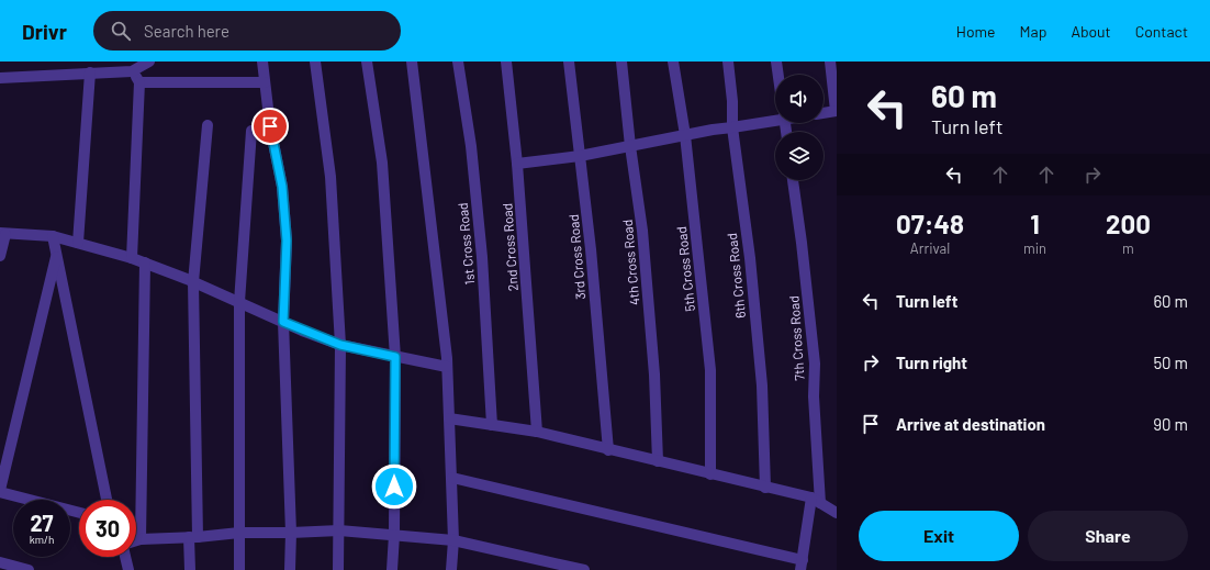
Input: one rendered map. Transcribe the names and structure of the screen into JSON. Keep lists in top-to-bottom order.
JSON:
{
  "streets": {
    "street": [
      "1st Cross Road",
      "2nd Cross Road",
      "3rd Cross Road",
      "4th Cross Road",
      "5th Cross Road",
      "6th Cross Road",
      "7th Cross Road"
    ]
  },
  "page": {
    "header": "Drivr",
    "search": "Search here",
    "nav": [
      "Home",
      "Map",
      "About",
      "Contact"
    ],
    "turn": ["60 m", "Turn left"],
    "eta": [
      "07:48",
      "Arrival",
      "1",
      "min",
      "200",
      "m"
    ],
    "list": [
      {
        "name": "Turn left",
        "value": "60 m"
      },
      {
        "name": "Turn right",
        "value": "50 m"
      },
      {
        "name": "Arrive at destination",
        "value": "90 m"
      }
    ],
    "speed": "27 km/h",
    "limit": "30",
    "buttons": ["Exit", "Share"]
  }
}
